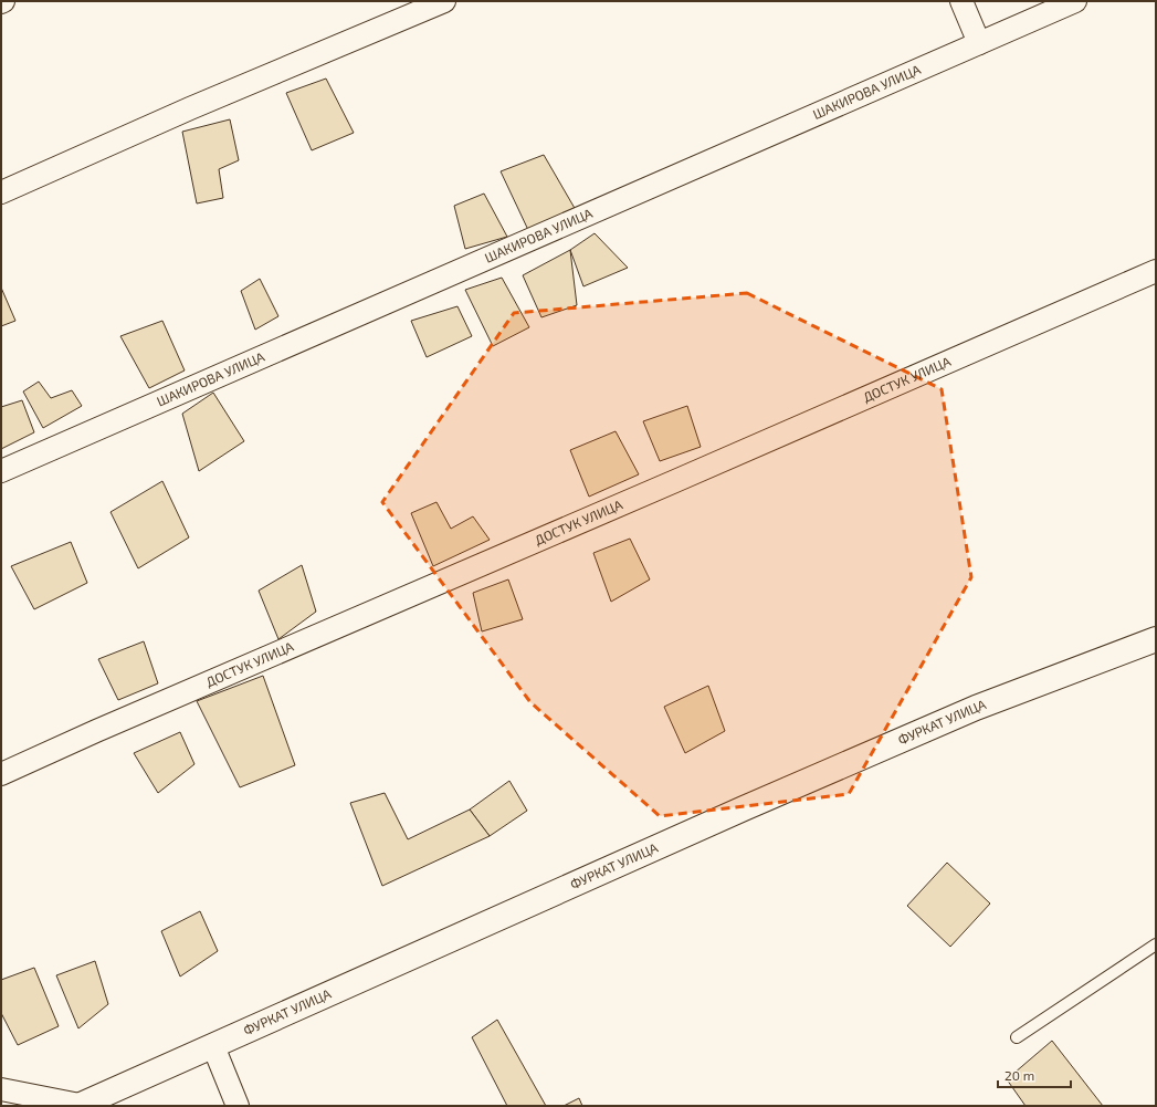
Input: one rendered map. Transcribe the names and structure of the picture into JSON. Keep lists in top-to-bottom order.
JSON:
{
  "streets": {
    "highway": ["ФУРКАТ УЛИЦА"],
    "street": ["ШАКИРОВА УЛИЦА", "ДОСТУК УЛИЦА"]
  },
  "scale_bar": "20 m"
}
